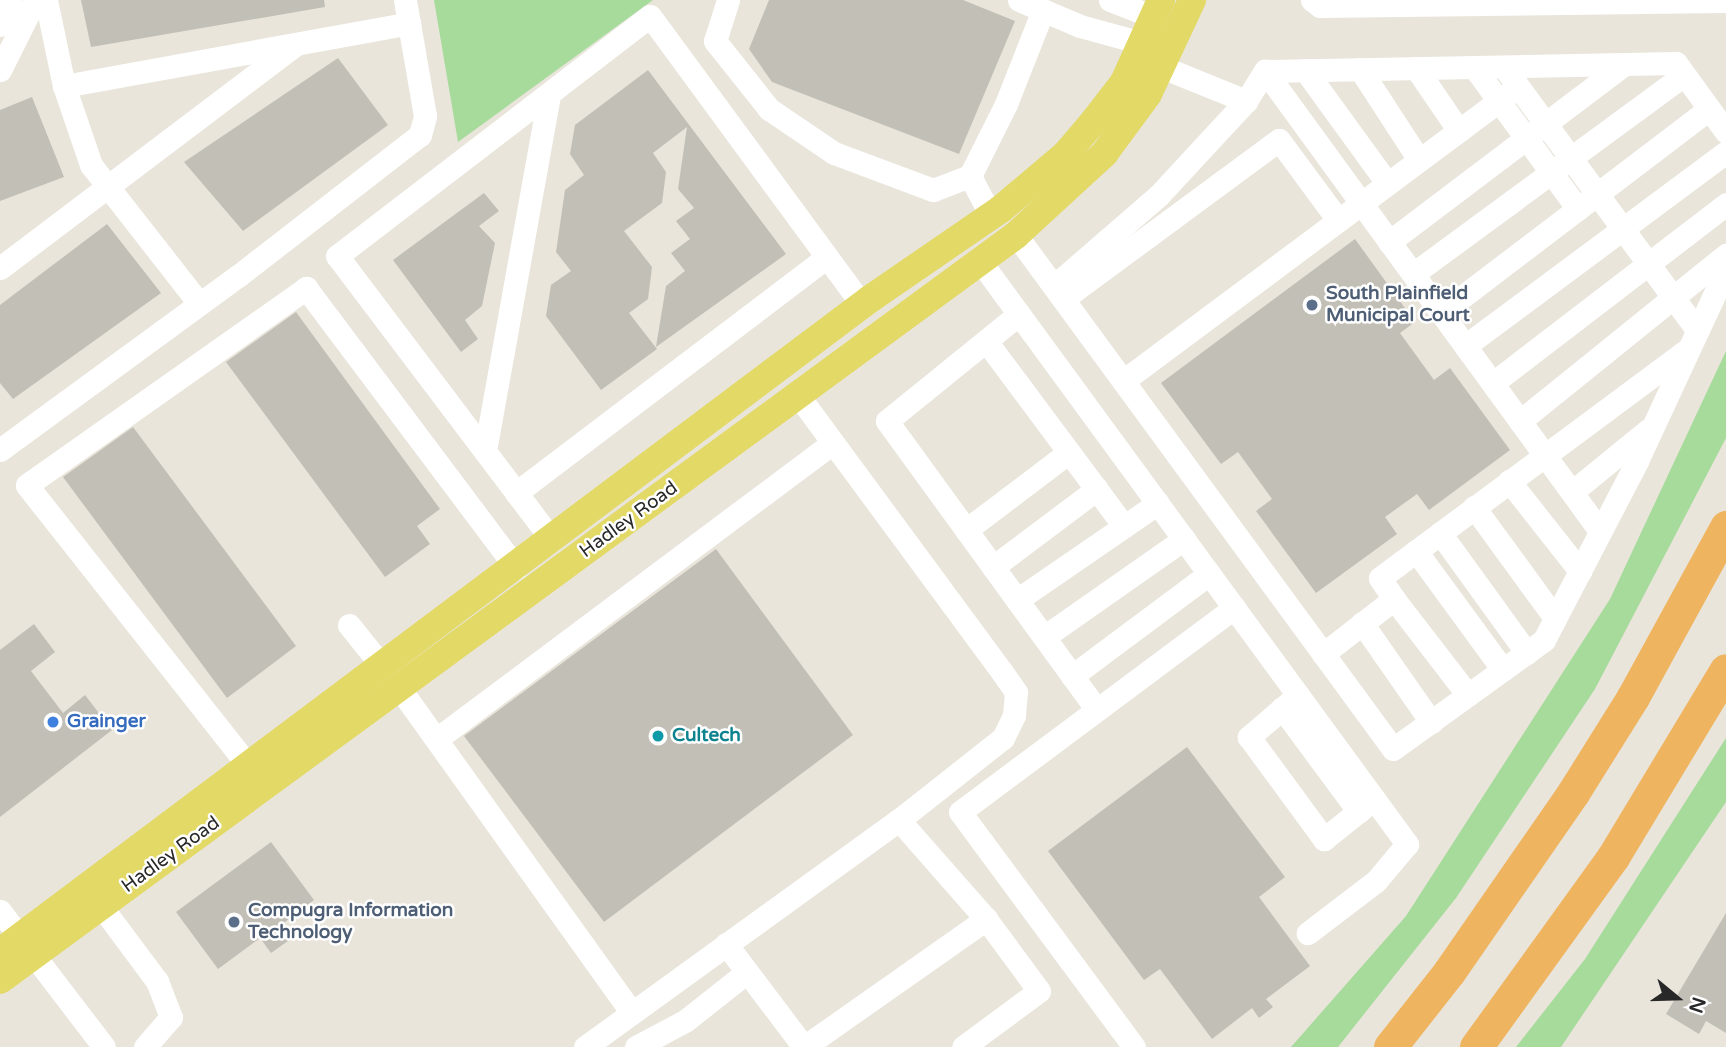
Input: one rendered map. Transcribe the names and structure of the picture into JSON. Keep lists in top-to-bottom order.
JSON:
{
  "streets": {
    "main road": ["Hadley Road"]
  },
  "places": [
    "South Plainfield Municipal Court",
    "Grainger",
    "Cultech",
    "Compugra Information Technology"
  ],
  "north": "right"
}
